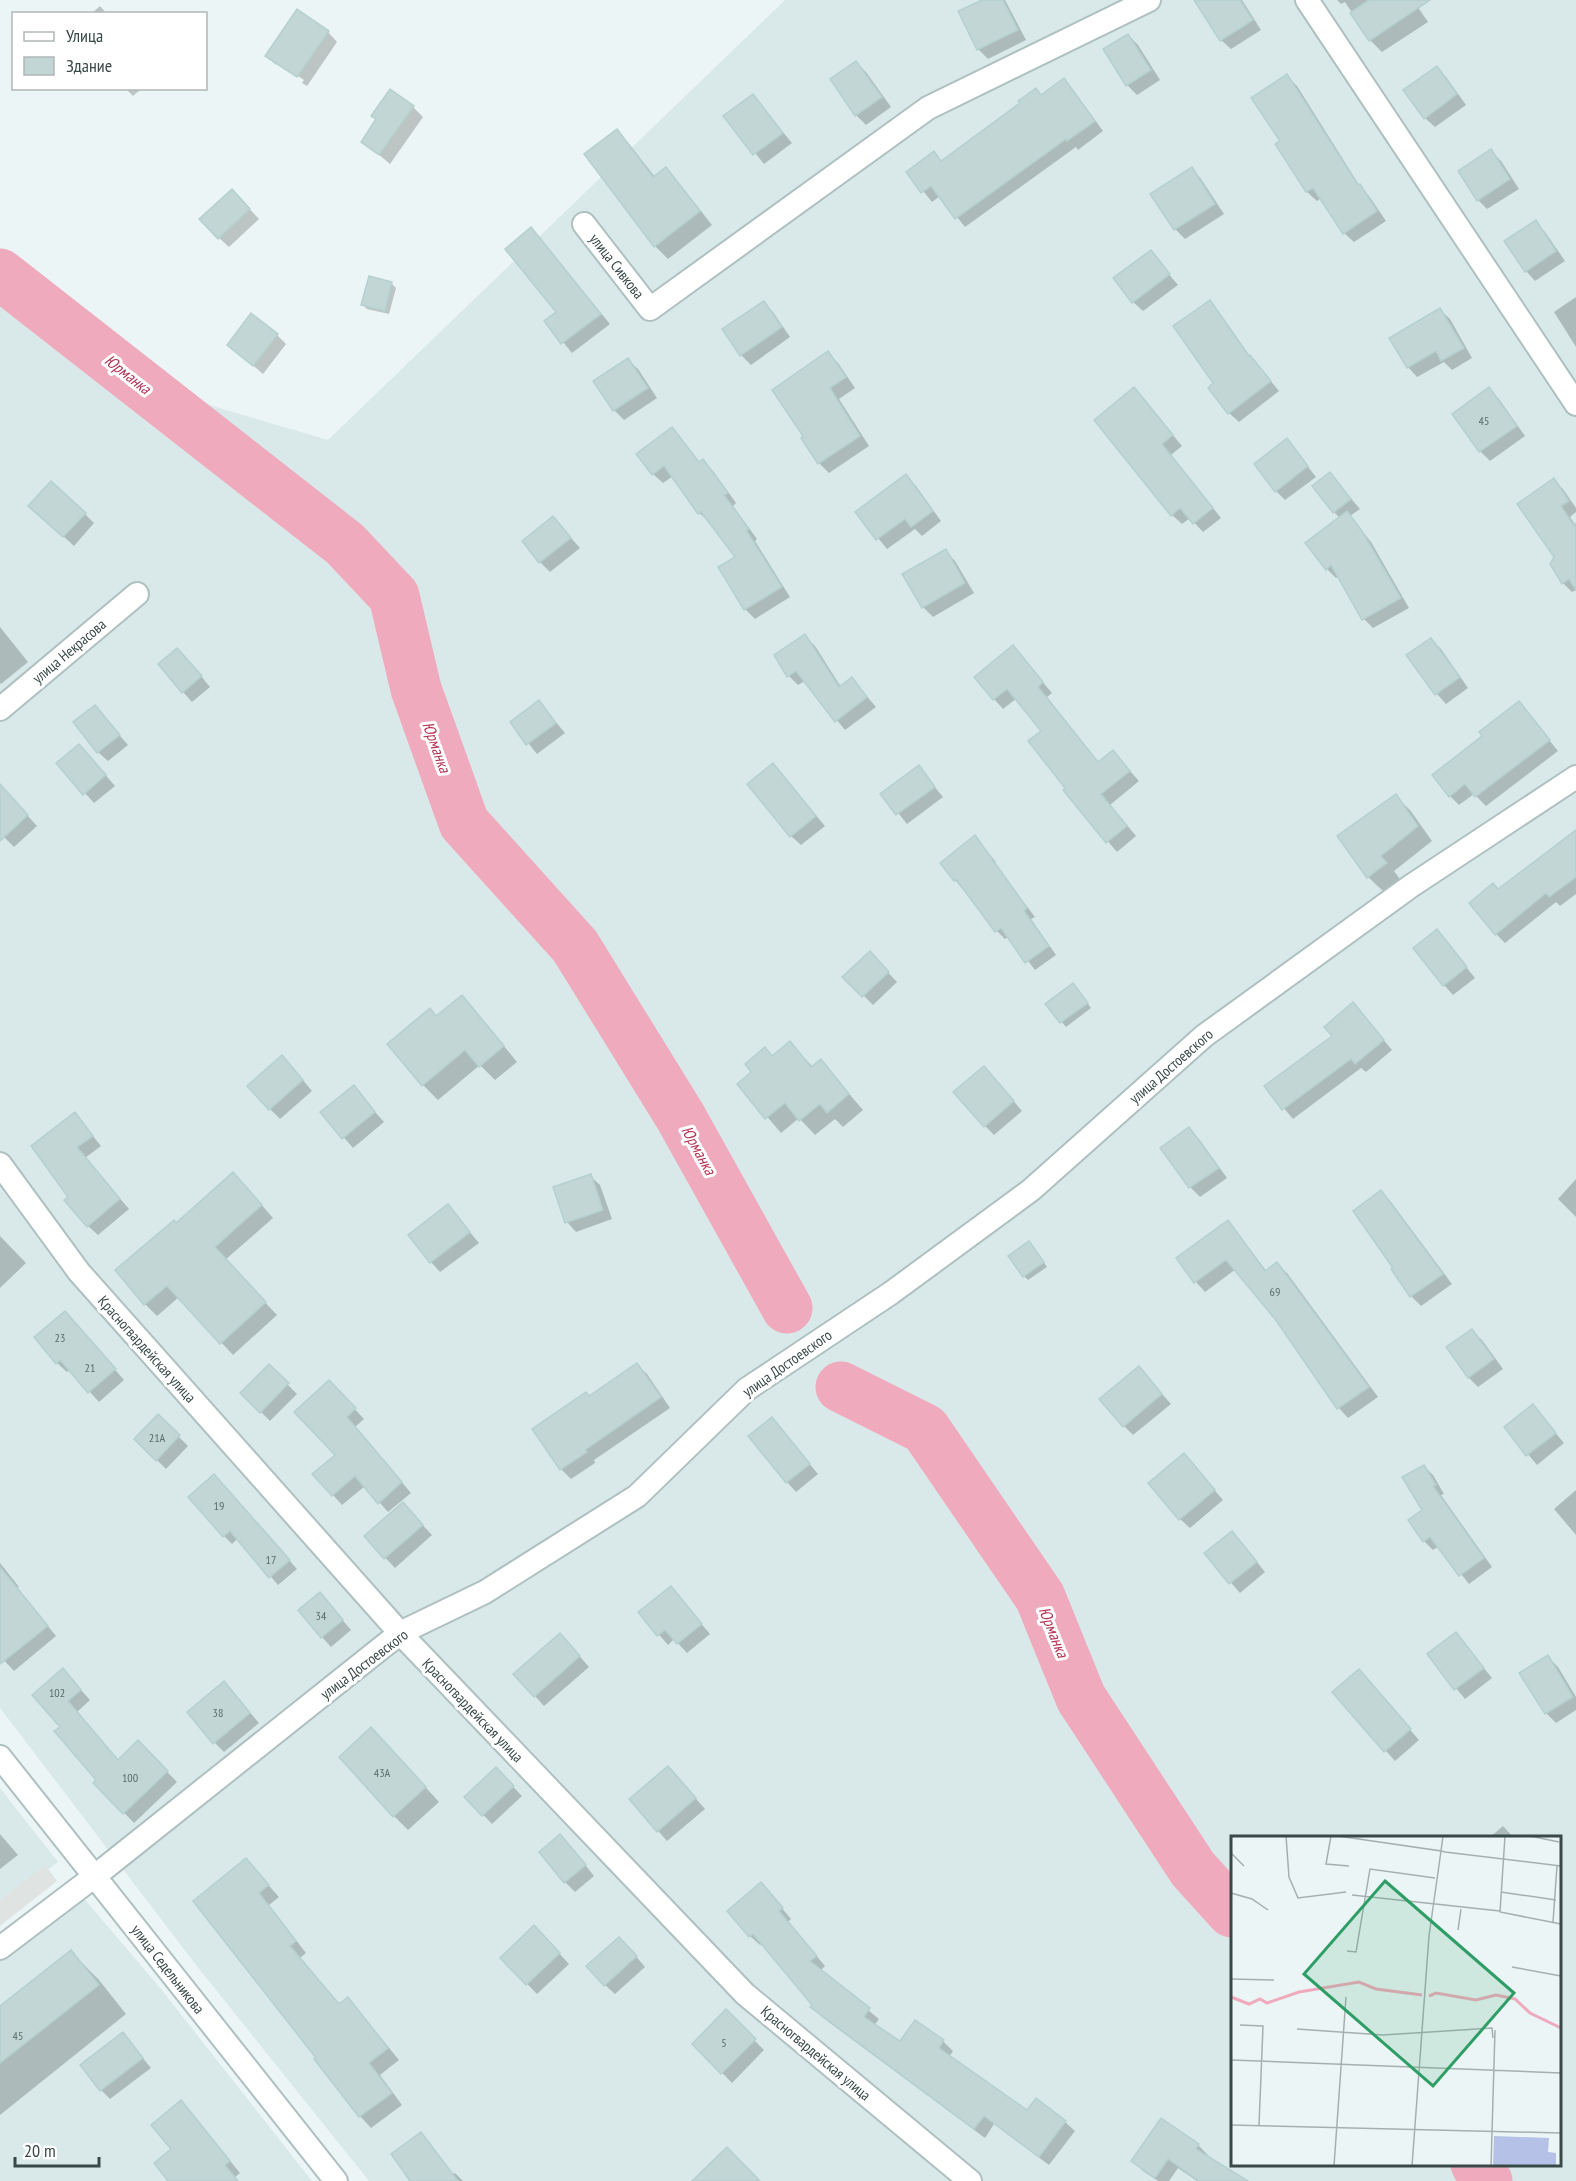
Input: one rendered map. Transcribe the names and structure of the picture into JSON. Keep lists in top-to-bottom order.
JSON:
{
  "streets": {
    "street": [
      "улица Сивкова",
      "улица Некрасова",
      "улица Достоевского",
      "Красногвардейская улица",
      "улица Седельникова"
    ]
  },
  "crossings": [
    ["улица Достоевского", "Красногвардейская улица"],
    ["улица Достоевского", "улица Седельникова"]
  ],
  "water": ["Юрманка"],
  "house_numbers": [
    "45",
    "69",
    "23",
    "21",
    "21А",
    "19",
    "17",
    "34",
    "102",
    "38",
    "43А",
    "100",
    "45",
    "5"
  ],
  "legend": ["Улица", "Здание"],
  "scale_bar": "20 m"
}
